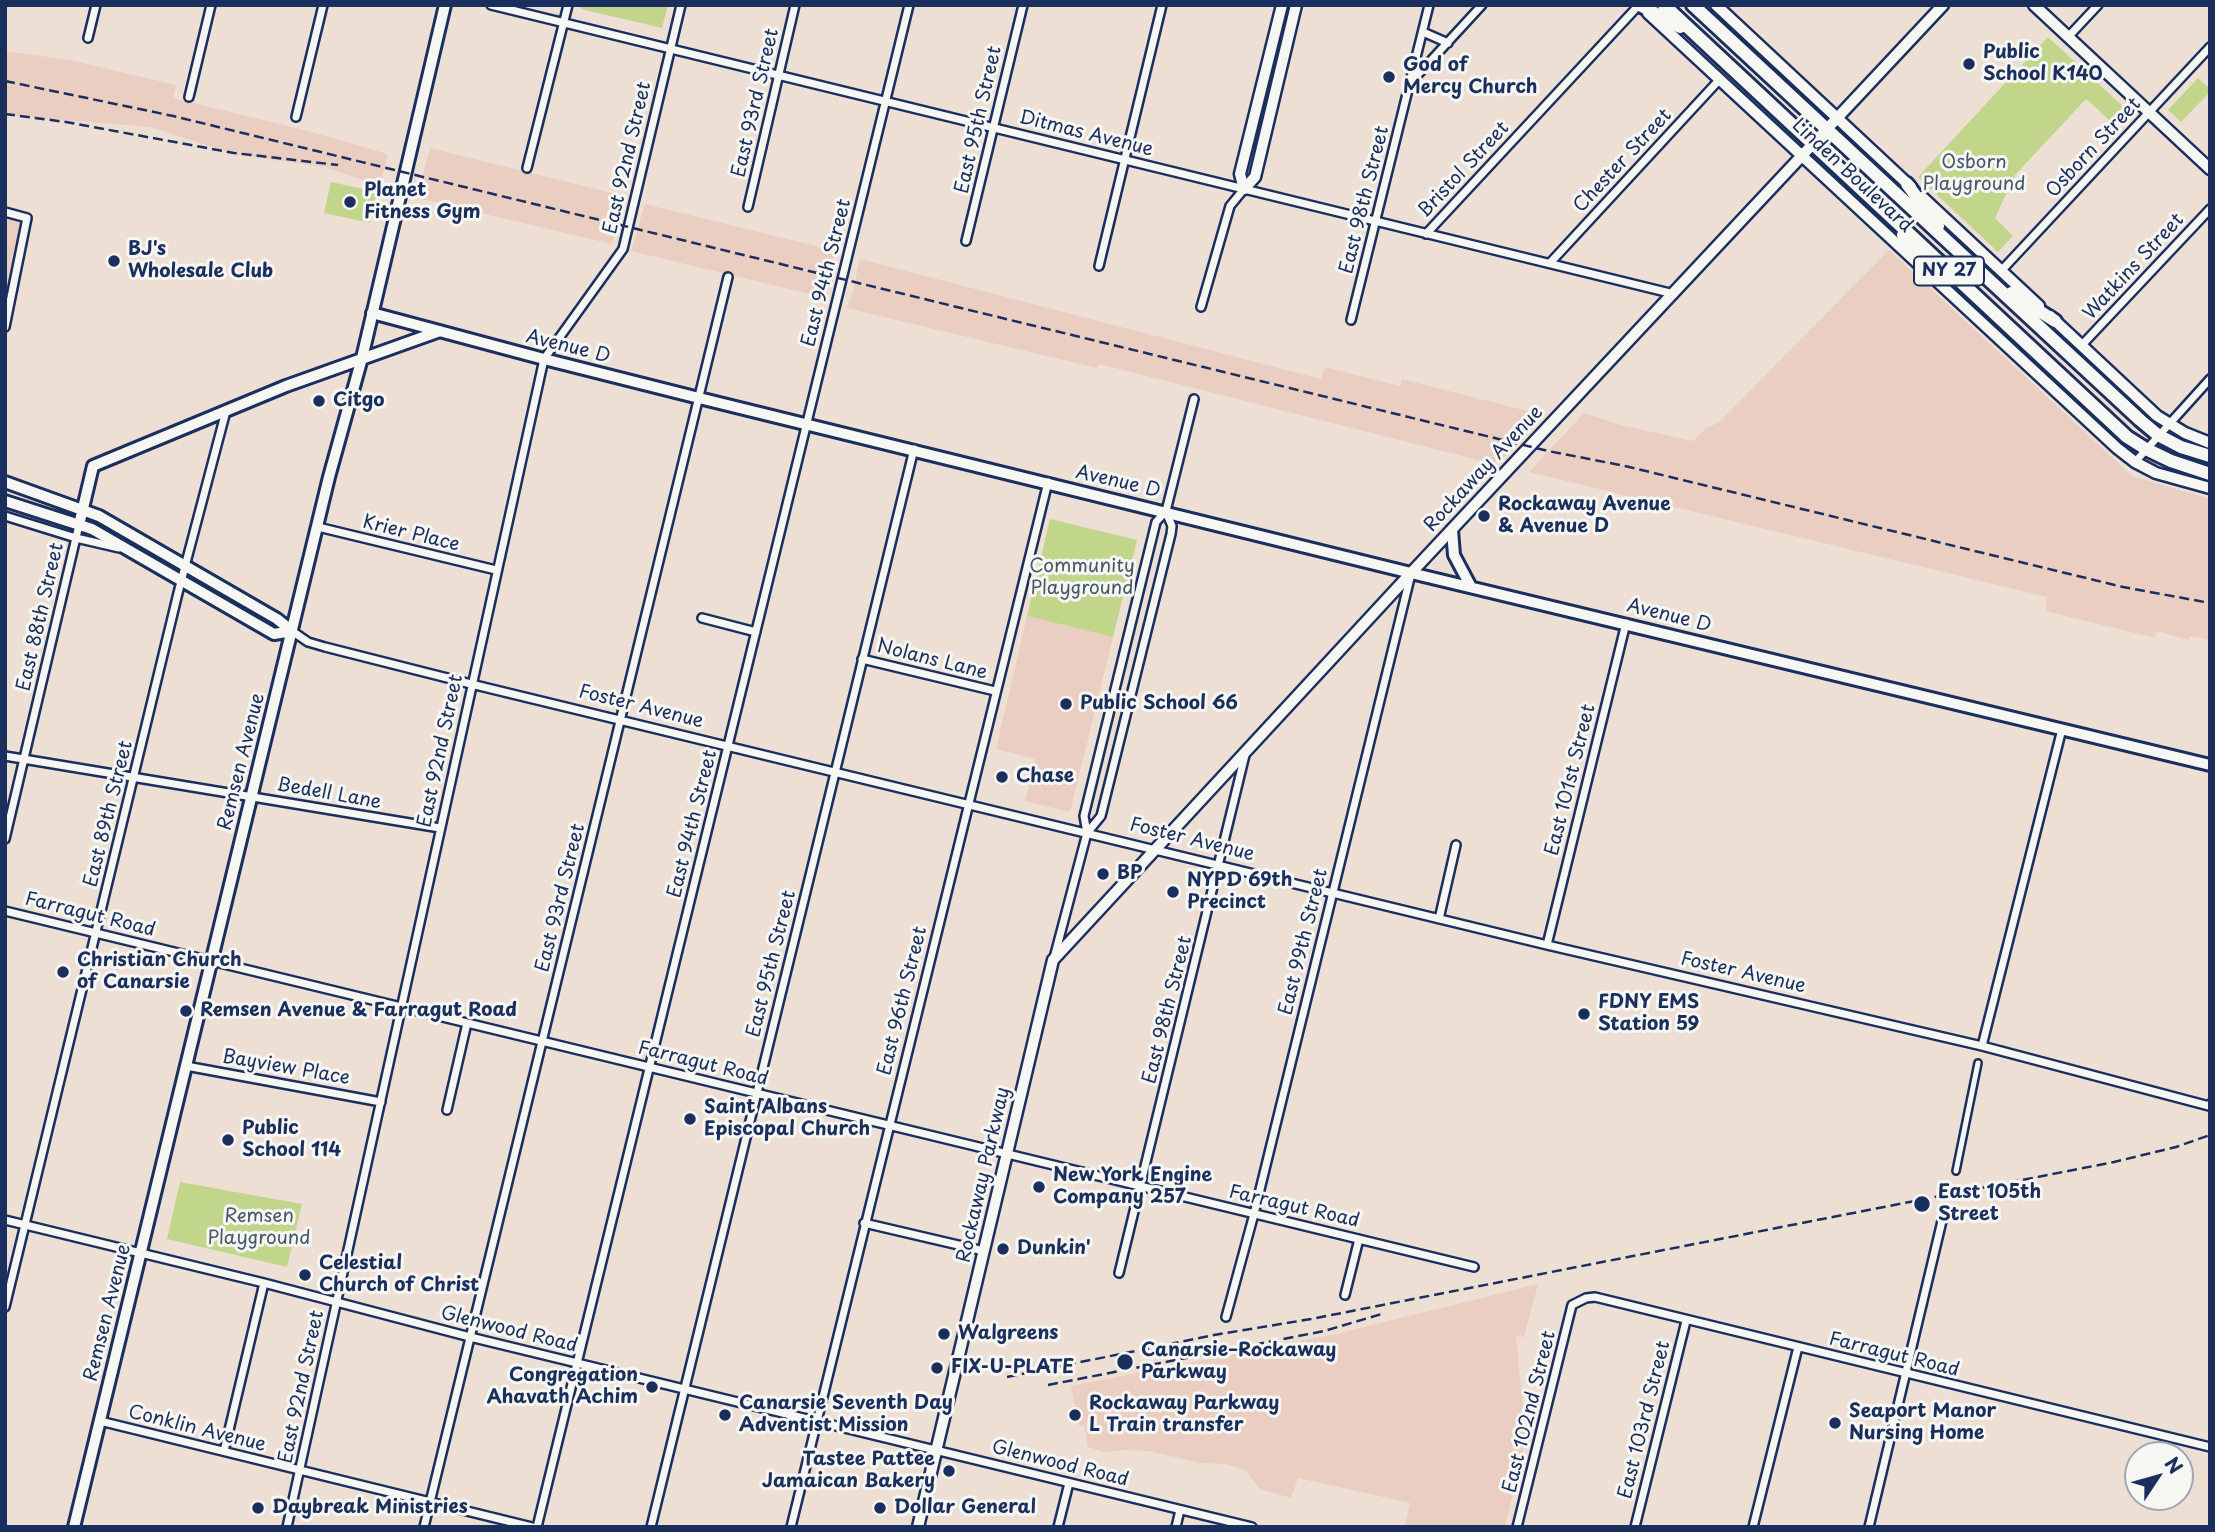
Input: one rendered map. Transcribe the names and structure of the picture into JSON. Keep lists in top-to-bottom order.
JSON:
{
  "streets": {
    "highway": ["Linden Boulevard", "NY 27"],
    "main road": ["Avenue D", "Foster Avenue", "Remsen Avenue"],
    "street": [
      "East 93rd Street",
      "East 95th Street",
      "Ditmas Avenue",
      "Osborn Street",
      "East 92nd Street",
      "Chester Street",
      "Bristol Street",
      "East 98th Street",
      "Watkins Street",
      "East 94th Street",
      "Rockaway Avenue",
      "Krier Place",
      "East 88th Street",
      "Nolans Lane",
      "East 101st Street",
      "Bedell Lane",
      "East 89th Street",
      "Farragut Road",
      "East 99th Street",
      "East 96th Street",
      "Bayview Place",
      "Rockaway Parkway",
      "Glenwood Road",
      "East 102nd Street",
      "East 103rd Street",
      "Conklin Avenue"
    ]
  },
  "crossings": [
    ["East 93rd Street", "Ditmas Avenue"],
    ["East 93rd Street", "Avenue D"],
    ["East 93rd Street", "Foster Avenue"],
    ["East 93rd Street", "Farragut Road"],
    ["East 93rd Street", "Glenwood Road"],
    ["East 93rd Street", "Conklin Avenue"],
    ["East 95th Street", "Ditmas Avenue"],
    ["East 95th Street", "Avenue D"],
    ["East 95th Street", "Nolans Lane"],
    ["East 95th Street", "Foster Avenue"],
    ["East 95th Street", "Farragut Road"],
    ["East 95th Street", "Glenwood Road"],
    ["Ditmas Avenue", "East 92nd Street"],
    ["Ditmas Avenue", "Chester Street"],
    ["Ditmas Avenue", "Bristol Street"],
    ["Ditmas Avenue", "East 98th Street"],
    ["Ditmas Avenue", "East 94th Street"],
    ["Ditmas Avenue", "Rockaway Avenue"],
    ["Osborn Street", "Linden Boulevard"],
    ["East 92nd Street", "Avenue D"],
    ["East 92nd Street", "Krier Place"],
    ["East 92nd Street", "Foster Avenue"],
    ["East 92nd Street", "Bedell Lane"],
    ["East 92nd Street", "Farragut Road"],
    ["East 92nd Street", "Bayview Place"],
    ["East 92nd Street", "Glenwood Road"],
    ["East 92nd Street", "Conklin Avenue"],
    ["Chester Street", "Linden Boulevard"],
    ["Bristol Street", "Linden Boulevard"],
    ["Linden Boulevard", "Watkins Street"],
    ["Linden Boulevard", "Rockaway Avenue"],
    ["East 98th Street", "Rockaway Avenue"],
    ["East 98th Street", "Foster Avenue"],
    ["East 98th Street", "Farragut Road"],
    ["East 94th Street", "Avenue D"],
    ["East 94th Street", "Foster Avenue"],
    ["East 94th Street", "Farragut Road"],
    ["East 94th Street", "Glenwood Road"],
    ["Avenue D", "Rockaway Avenue"],
    ["Avenue D", "Remsen Avenue"],
    ["Avenue D", "East 101st Street"],
    ["Avenue D", "East 99th Street"],
    ["Avenue D", "East 96th Street"],
    ["Avenue D", "Rockaway Parkway"],
    ["Rockaway Avenue", "Foster Avenue"],
    ["Rockaway Avenue", "East 99th Street"],
    ["Rockaway Avenue", "Rockaway Parkway"],
    ["Krier Place", "Remsen Avenue"],
    ["East 88th Street", "Foster Avenue"],
    ["East 88th Street", "Bedell Lane"],
    ["Nolans Lane", "East 96th Street"],
    ["Foster Avenue", "Remsen Avenue"],
    ["Foster Avenue", "East 101st Street"],
    ["Foster Avenue", "East 89th Street"],
    ["Foster Avenue", "East 99th Street"],
    ["Foster Avenue", "East 96th Street"],
    ["Foster Avenue", "Rockaway Parkway"],
    ["Remsen Avenue", "Bedell Lane"],
    ["Remsen Avenue", "Farragut Road"],
    ["Remsen Avenue", "Bayview Place"],
    ["Remsen Avenue", "Glenwood Road"],
    ["Remsen Avenue", "Conklin Avenue"],
    ["Bedell Lane", "East 89th Street"],
    ["East 89th Street", "Farragut Road"],
    ["East 89th Street", "Glenwood Road"],
    ["Farragut Road", "East 99th Street"],
    ["Farragut Road", "East 96th Street"],
    ["Farragut Road", "Rockaway Parkway"],
    ["Farragut Road", "East 102nd Street"],
    ["Farragut Road", "East 103rd Street"],
    ["East 96th Street", "Glenwood Road"],
    ["Rockaway Parkway", "Glenwood Road"]
  ],
  "parks": ["Osborn Playground", "Community Playground", "Remsen Playground"],
  "places": [
    "Public School K140",
    "God of Mercy Church",
    "Planet Fitness Gym",
    "BJ's Wholesale Club",
    "Citgo",
    "Rockaway Avenue & Avenue D",
    "Public School 66",
    "Chase",
    "BP",
    "NYPD 69th Precinct",
    "Christian Church of Canarsie",
    "Remsen Avenue & Farragut Road",
    "FDNY EMS Station 59",
    "Saint Albans Episcopal Church",
    "Public School 114",
    "New York Engine Company 257",
    "East 105th Street",
    "Dunkin'",
    "Celestial Church of Christ",
    "Walgreens",
    "Canarsie–Rockaway Parkway",
    "FIX-U-PLATE",
    "Congregation Ahavath Achim",
    "Canarsie Seventh Day Adventist Mission",
    "Rockaway Parkway L Train transfer",
    "Seaport Manor Nursing Home",
    "Tastee Pattee Jamaican Bakery",
    "Daybreak Ministries",
    "Dollar General"
  ],
  "north": "top right"
}
